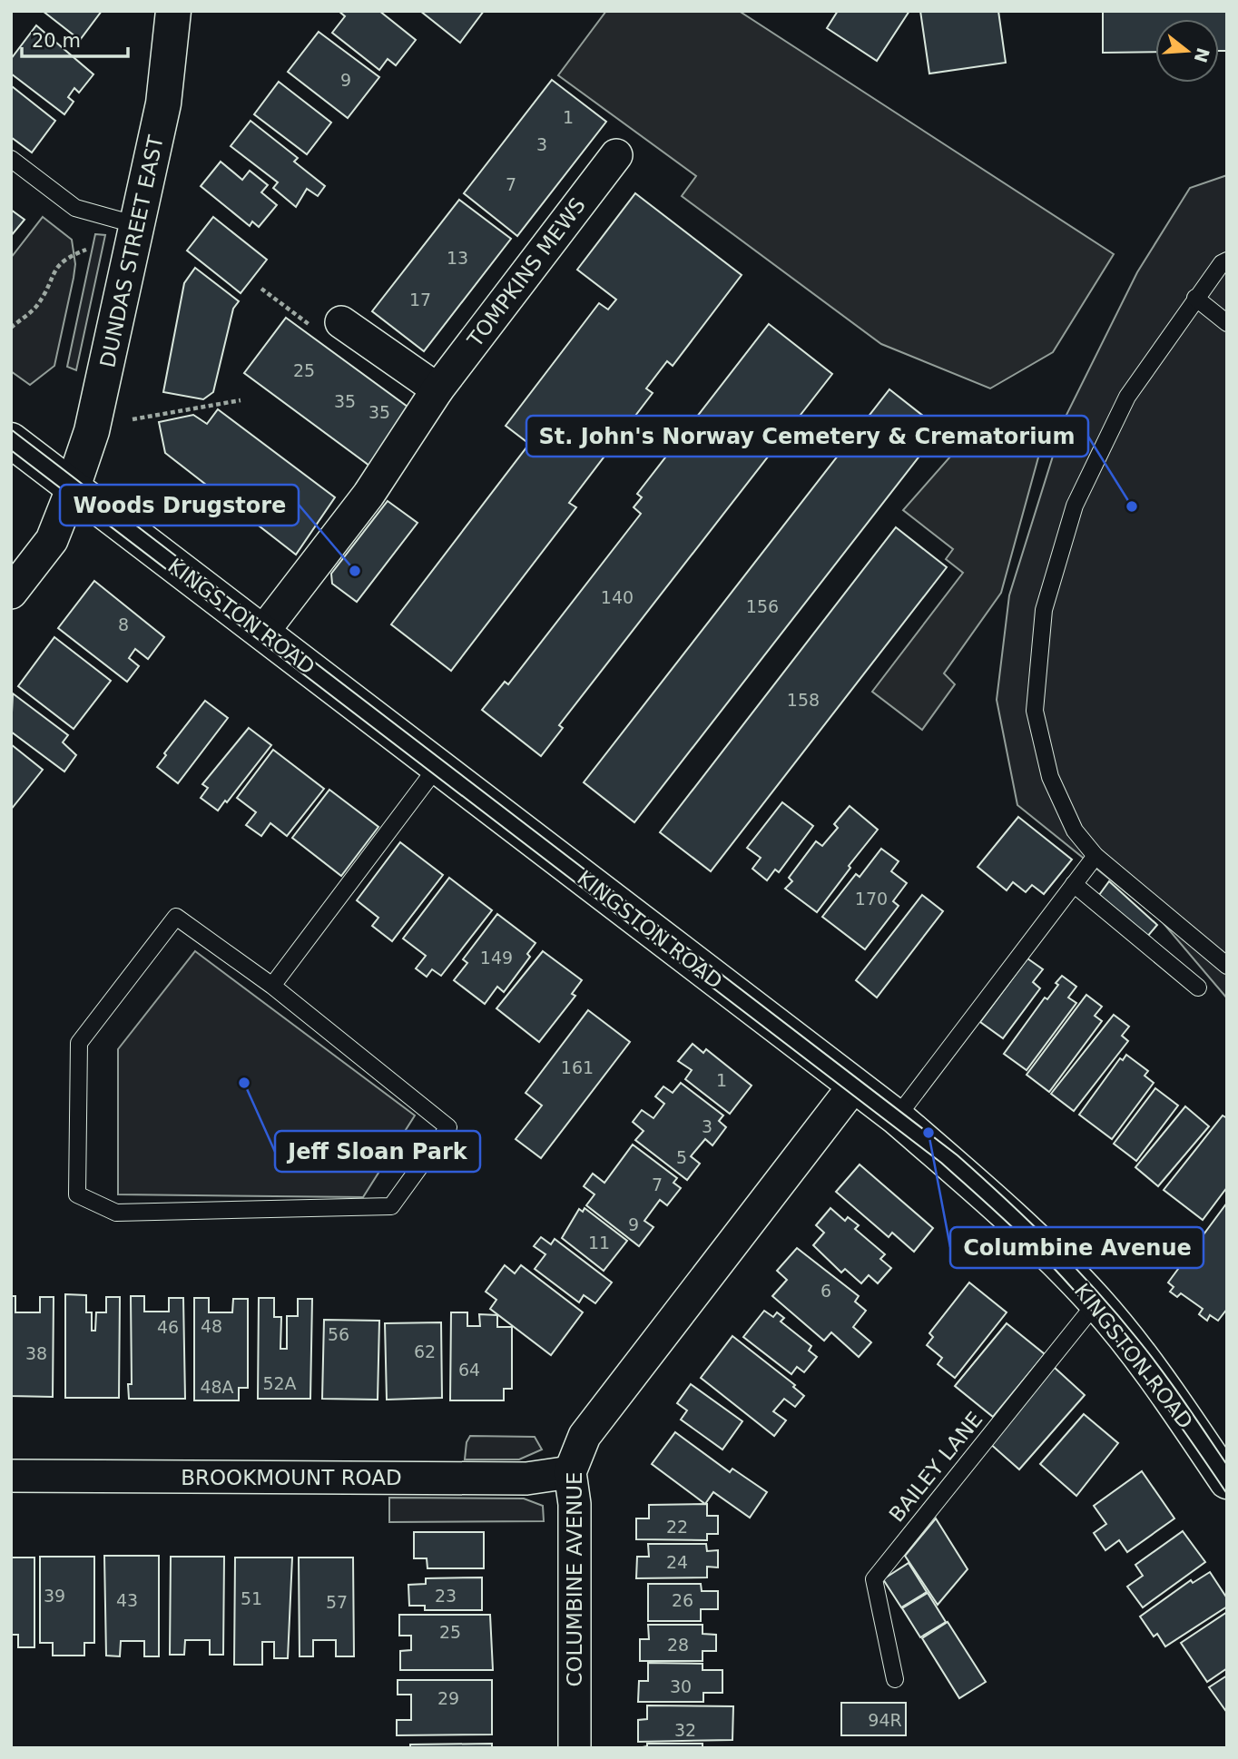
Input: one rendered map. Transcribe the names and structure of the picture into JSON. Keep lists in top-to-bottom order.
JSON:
{
  "streets": {
    "main road": ["DUNDAS STREET EAST", "KINGSTON ROAD"],
    "street": ["TOMPKINS MEWS", "BROOKMOUNT ROAD", "COLUMBINE AVENUE"],
    "lane": ["BAILEY LANE"]
  },
  "crossings": [
    ["DUNDAS STREET EAST", "KINGSTON ROAD"],
    ["TOMPKINS MEWS", "KINGSTON ROAD"],
    ["KINGSTON ROAD", "BAILEY LANE"],
    ["KINGSTON ROAD", "COLUMBINE AVENUE"],
    ["BROOKMOUNT ROAD", "COLUMBINE AVENUE"]
  ],
  "places": [
    "St. John's Norway Cemetery & Crematorium",
    "Woods Drugstore",
    "Jeff Sloan Park",
    "Columbine Avenue"
  ],
  "house_numbers": [
    "9",
    "1",
    "3",
    "7",
    "13",
    "17",
    "25",
    "35",
    "35",
    "140",
    "156",
    "8",
    "158",
    "170",
    "149",
    "161",
    "1",
    "3",
    "5",
    "7",
    "9",
    "11",
    "6",
    "48",
    "46",
    "56",
    "62",
    "38",
    "64",
    "52A",
    "48A",
    "22",
    "24",
    "39",
    "23",
    "51",
    "43",
    "26",
    "57",
    "25",
    "28",
    "30",
    "29",
    "94R",
    "32"
  ],
  "scale_bar": "20 m",
  "north": "right"
}
